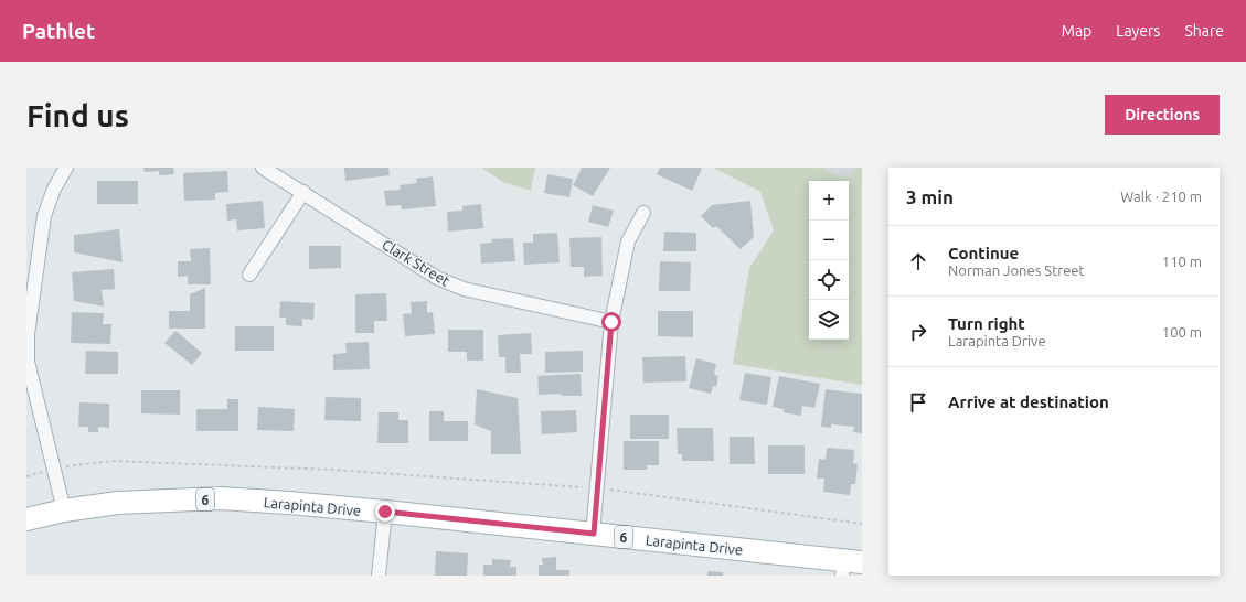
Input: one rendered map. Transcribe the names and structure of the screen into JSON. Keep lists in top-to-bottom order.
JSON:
{
  "streets": {
    "main road": ["6", "Larapinta Drive"],
    "street": ["Clark Street"]
  },
  "page": {
    "header": "Pathlet",
    "nav": ["Map", "Layers", "Share"],
    "buttons": "Directions",
    "title": "Find us",
    "heading": ["3 min", "Walk · 210 m"],
    "map_buttons": ["+", "−"],
    "list": [
      ["Continue", "Norman Jones Street", "110 m"],
      ["Turn right", "Larapinta Drive", "100 m"],
      "Arrive at destination"
    ]
  }
}
